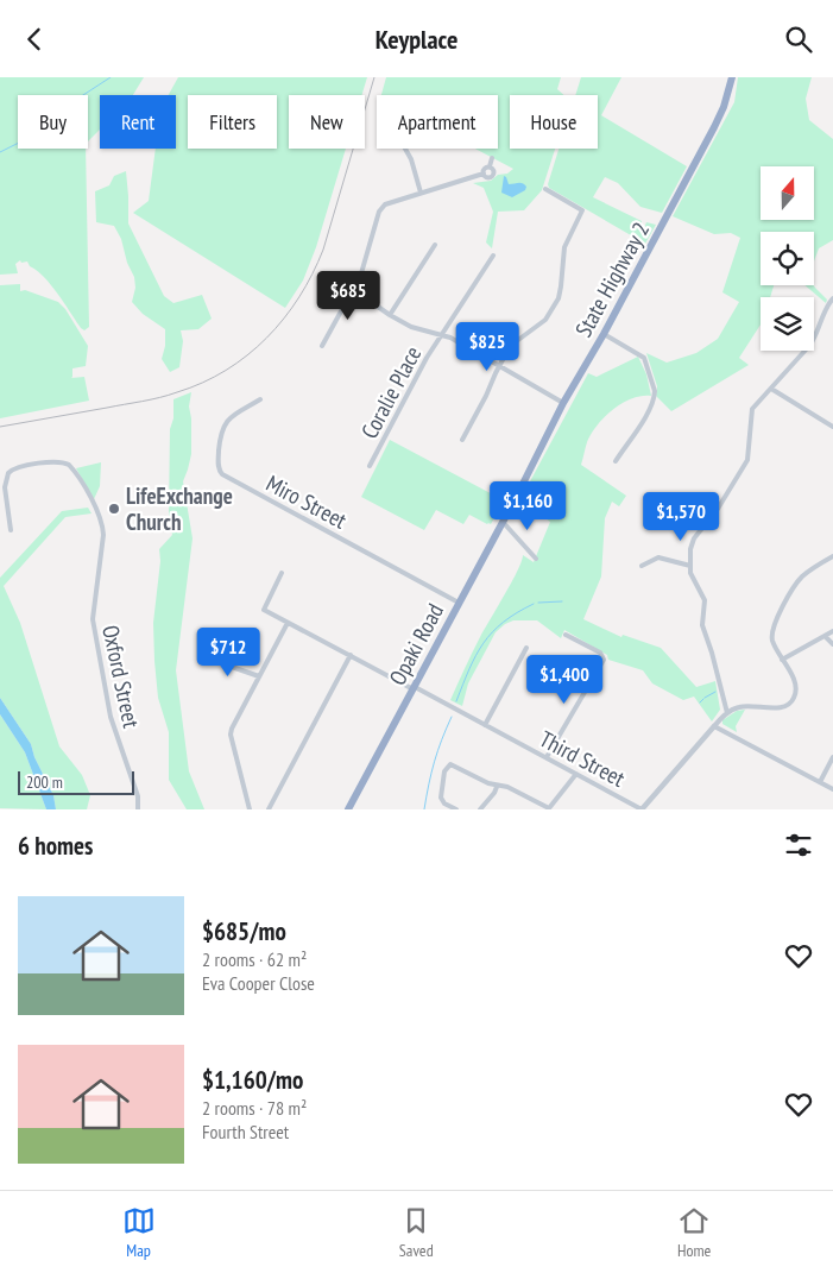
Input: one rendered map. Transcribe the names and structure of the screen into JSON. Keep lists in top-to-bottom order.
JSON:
{
  "streets": {
    "highway": ["State Highway 2", "Opaki Road"],
    "street": [
      "Coralie Place",
      "Miro Street",
      "Oxford Street",
      "Third Street"
    ]
  },
  "crossings": [
    ["State Highway 2", "Opaki Road"],
    ["Miro Street", "Opaki Road"],
    ["Opaki Road", "Third Street"]
  ],
  "places": ["LifeExchange Church"],
  "scale_bar": "200 m",
  "north": "top",
  "page": {
    "header": "Keyplace",
    "chip": [
      "Buy",
      "Rent",
      "Filters",
      "New",
      "Apartment",
      "House"
    ],
    "price": [
      "$685",
      "$825",
      "$1,160",
      "$1,570",
      "$712",
      "$1,400"
    ],
    "scale": "200 m",
    "heading": "6 homes",
    "list": [
      {
        "name": "$685/mo",
        "note": "2 rooms · 62 m² · Eva Cooper Close"
      },
      {
        "name": "$1,160/mo",
        "note": "2 rooms · 78 m² · Fourth Street"
      }
    ],
    "tabs": ["Map", "Saved", "Home"]
  }
}
